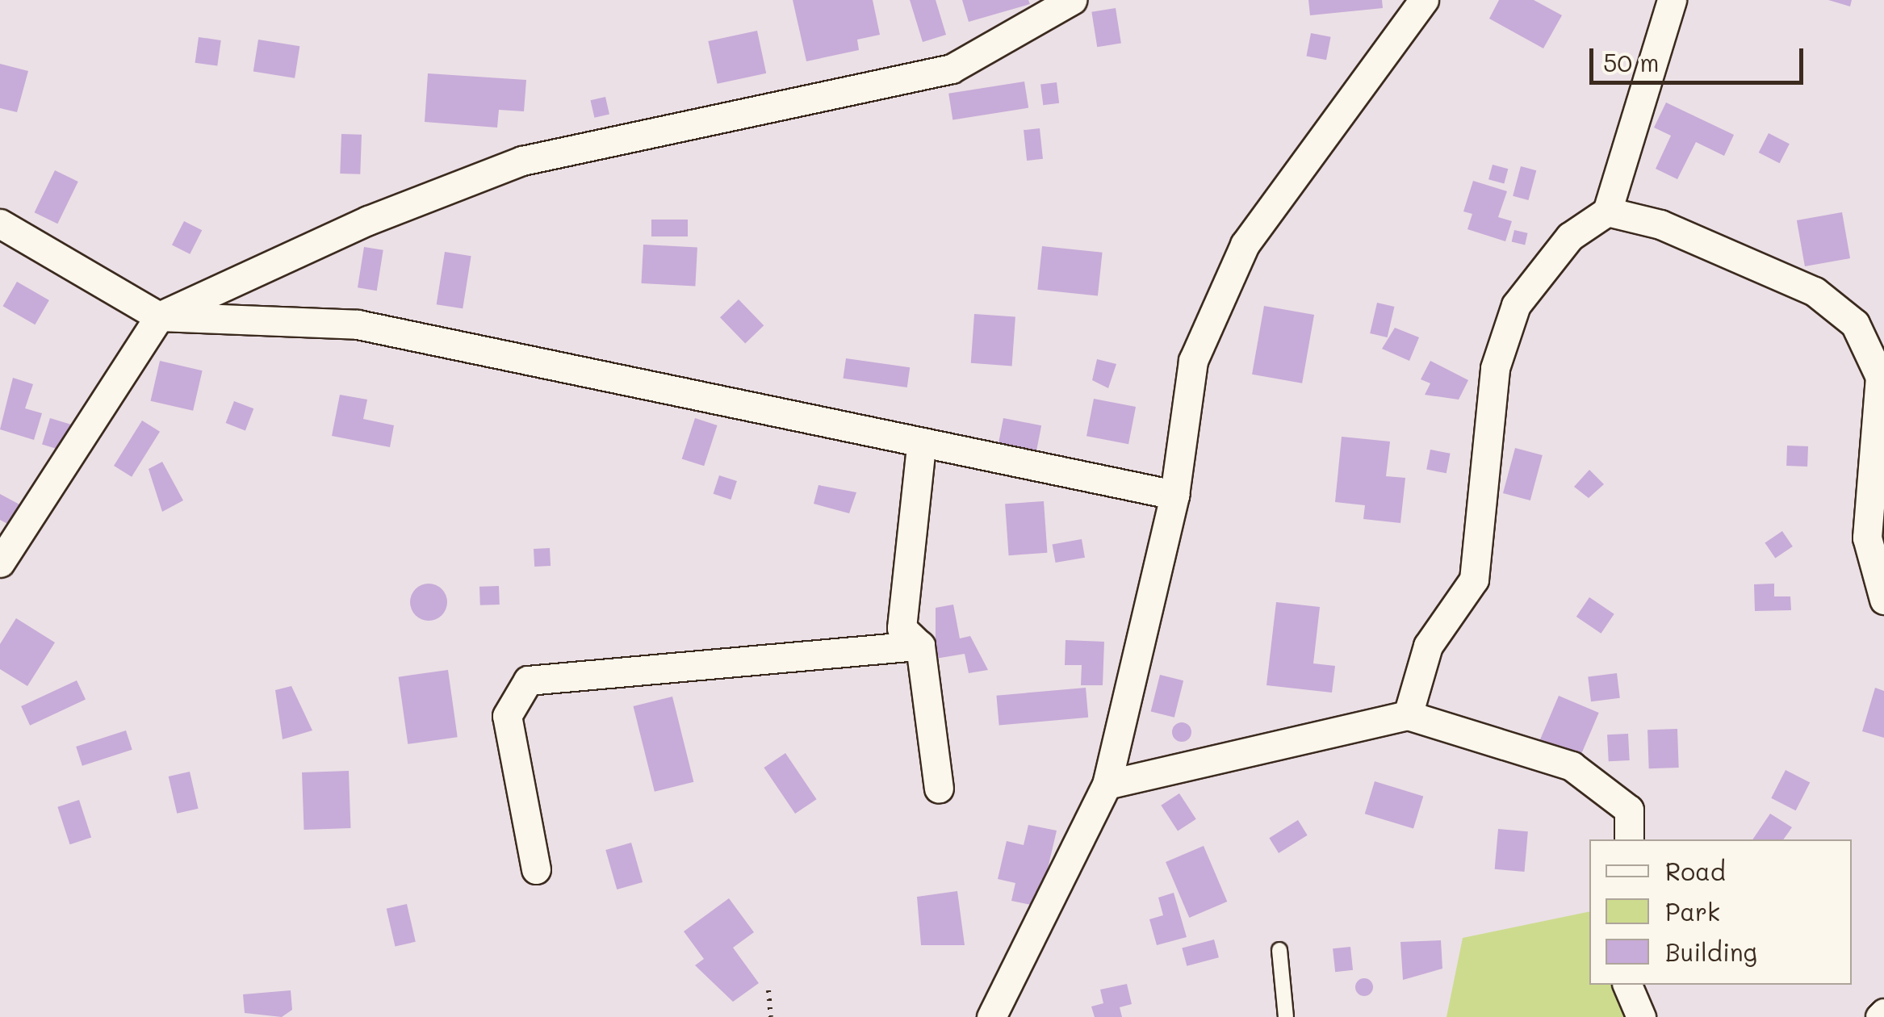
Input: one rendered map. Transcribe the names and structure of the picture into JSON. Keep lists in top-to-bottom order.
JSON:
{
  "legend": ["Road", "Park", "Building"],
  "scale_bar": "50 m"
}
